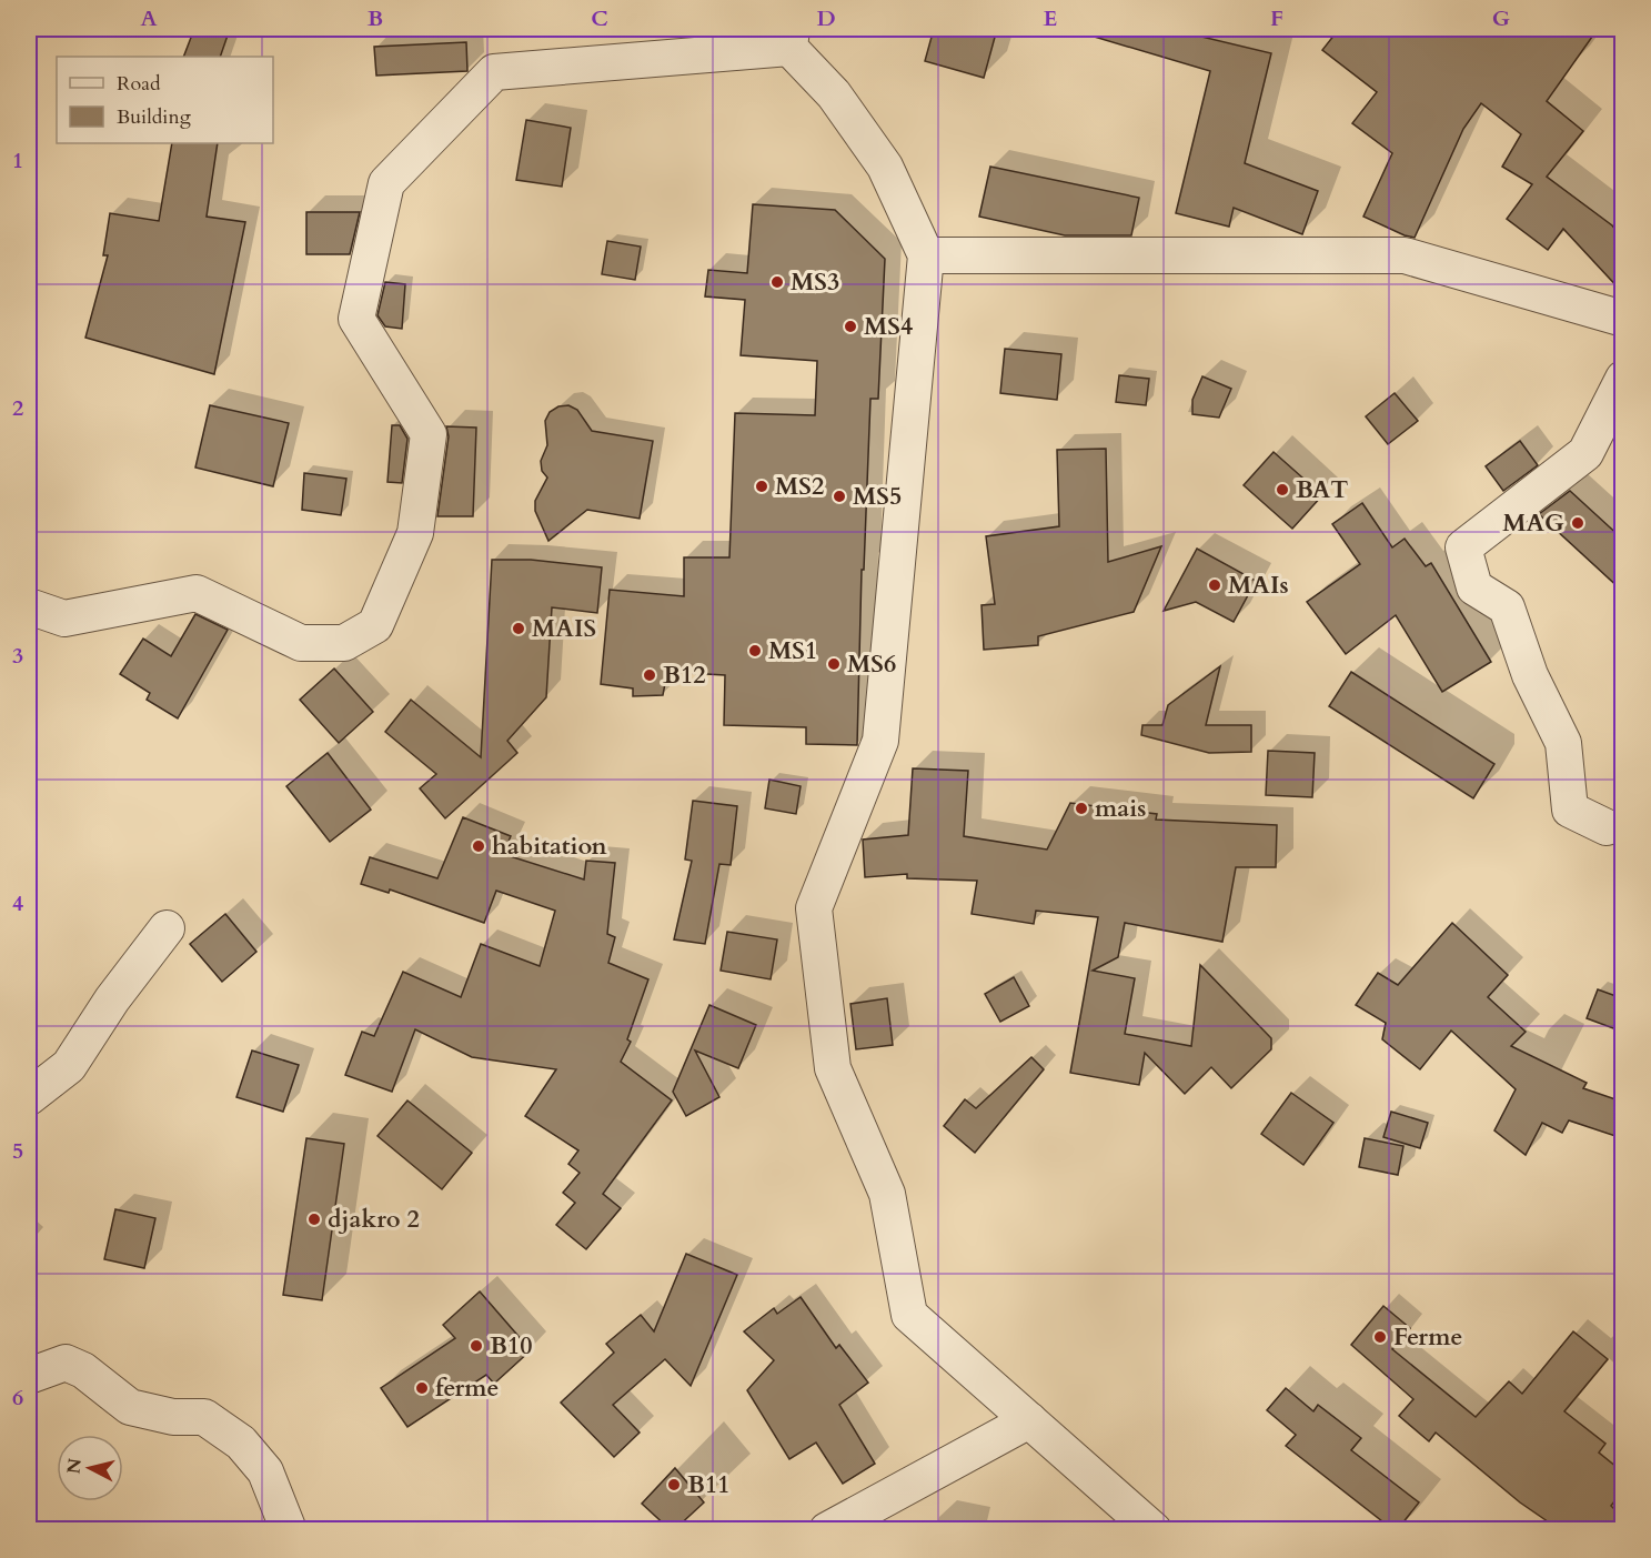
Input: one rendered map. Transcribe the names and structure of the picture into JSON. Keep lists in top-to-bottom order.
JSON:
{
  "places": [
    "MS3",
    "MS4",
    "MS2",
    "BAT",
    "MS5",
    "MAG",
    "MAIs",
    "MAIS",
    "MS1",
    "MS6",
    "B12",
    "mais",
    "habitation",
    "djakro 2",
    "Ferme",
    "B10",
    "ferme",
    "B11"
  ],
  "legend": ["Road", "Building"],
  "north": "left",
  "grid": {
    "columns": [
      "A",
      "B",
      "C",
      "D",
      "E",
      "F",
      "G"
    ],
    "rows": [
      "1",
      "2",
      "3",
      "4",
      "5",
      "6"
    ]
  }
}
